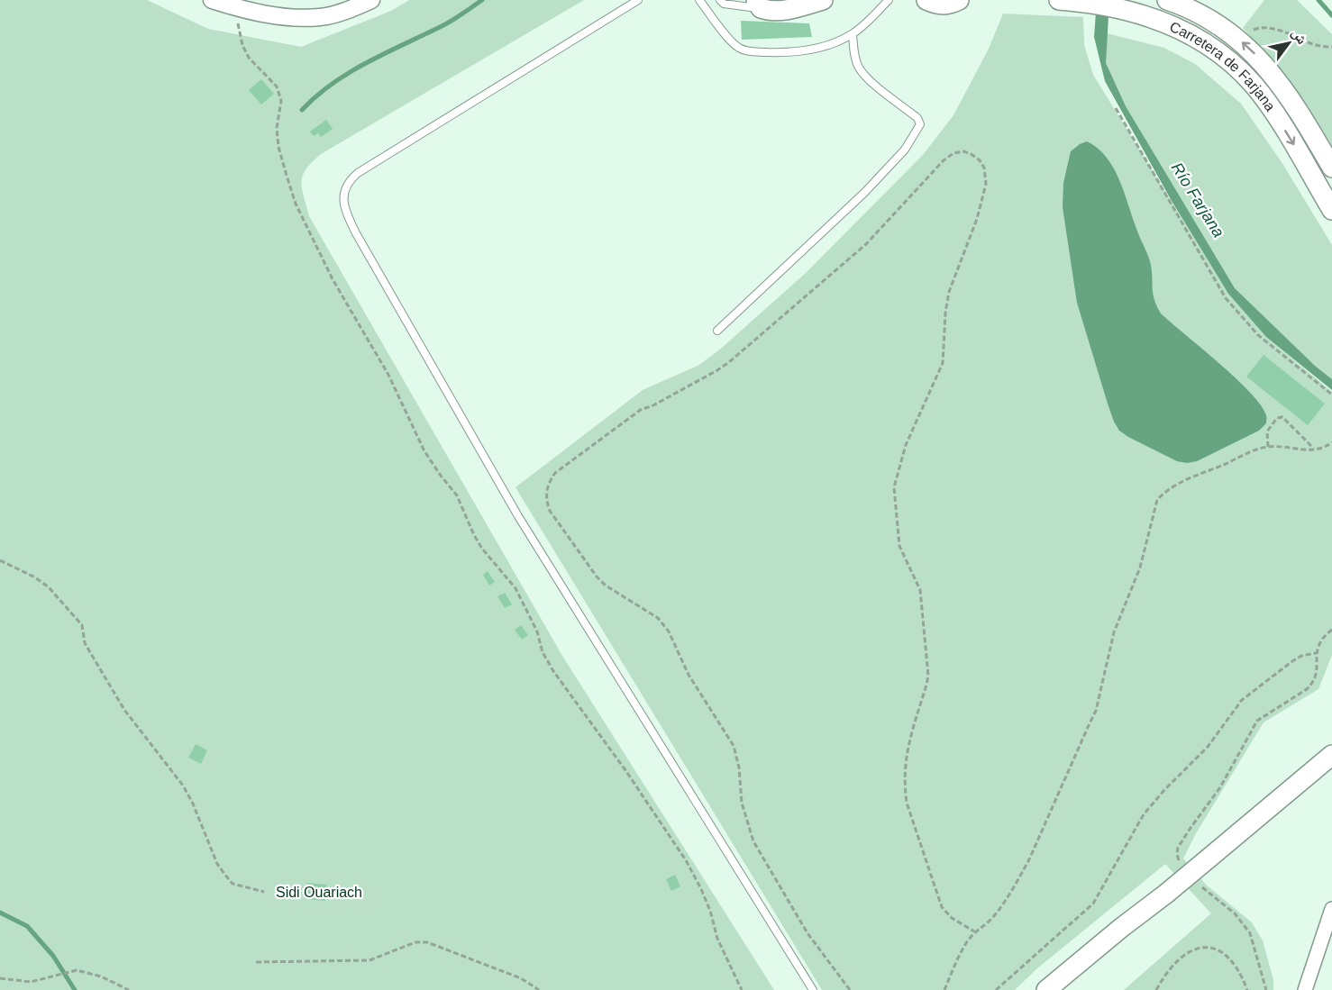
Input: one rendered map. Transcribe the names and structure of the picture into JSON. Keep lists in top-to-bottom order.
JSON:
{
  "streets": {
    "main road": ["Carretera de Farjana"]
  },
  "water": ["Río Farjana"],
  "parks": ["Sidi Ouariach"],
  "north": "top right"
}
